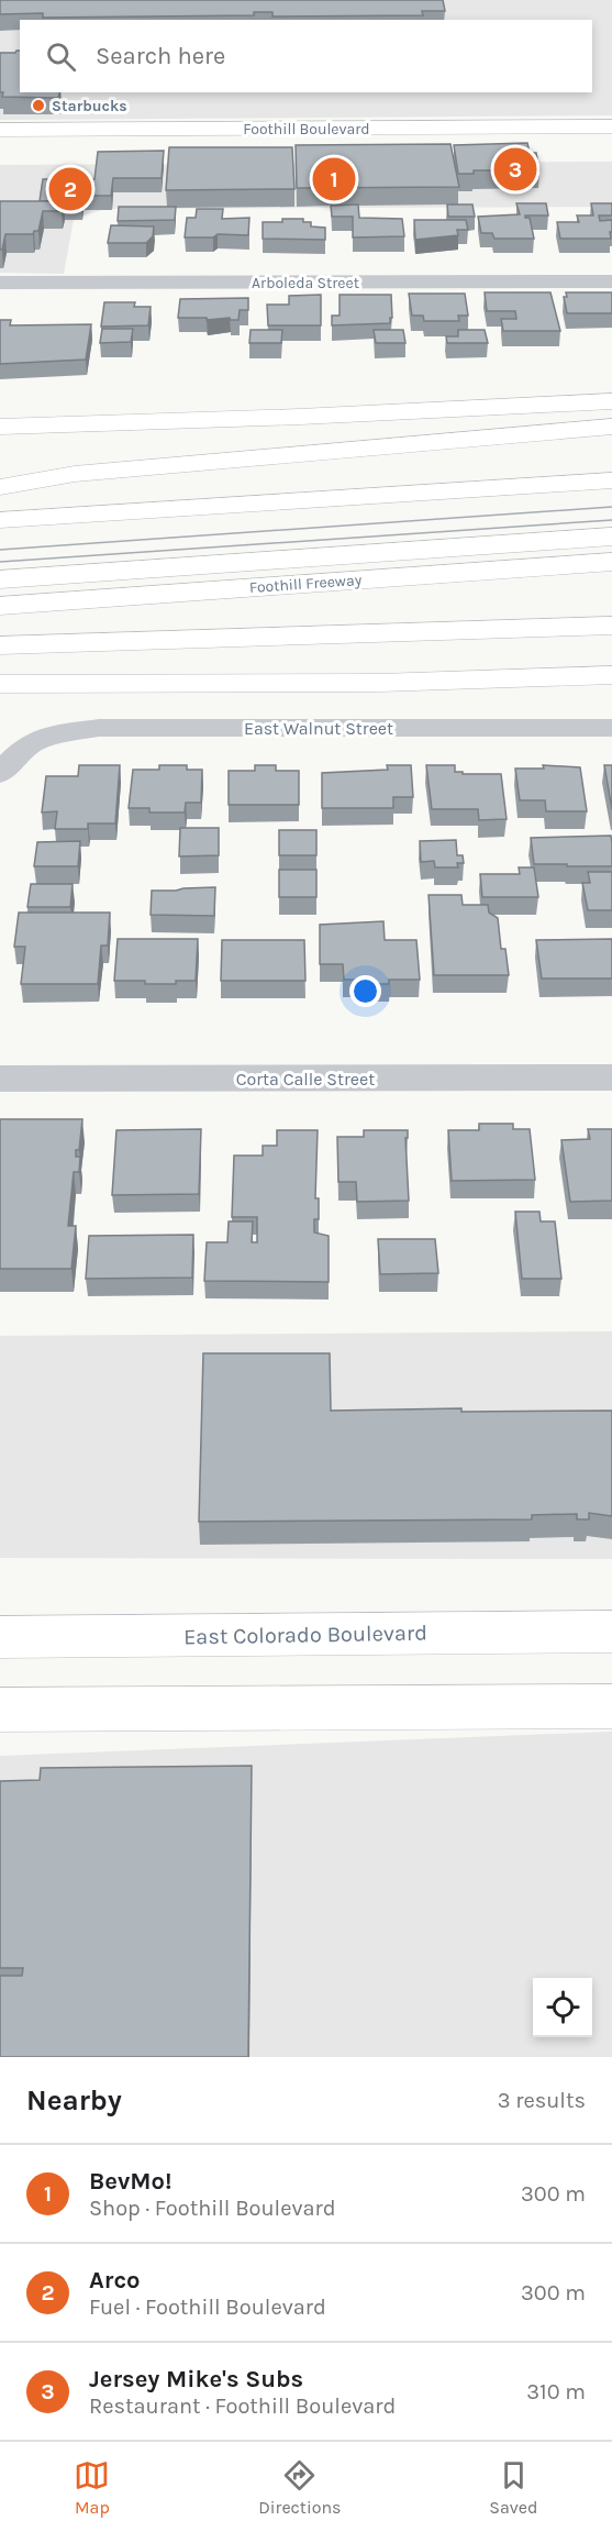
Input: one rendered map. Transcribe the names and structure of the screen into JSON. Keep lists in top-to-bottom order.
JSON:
{
  "streets": {
    "main road": ["Foothill Boulevard", "Foothill Freeway", "East Colorado Boulevard"],
    "street": ["Arboleda Street", "East Walnut Street", "Corta Calle Street"]
  },
  "places": ["Starbucks"],
  "page": {
    "search": "Search here",
    "pins": ["3", "1", "2"],
    "heading": ["Nearby", "3 results"],
    "list": [
      {
        "mark": "1",
        "name": "BevMo!",
        "note": "Shop · Foothill Boulevard",
        "value": "300 m"
      },
      {
        "mark": "2",
        "name": "Arco",
        "note": "Fuel · Foothill Boulevard",
        "value": "300 m"
      },
      {
        "mark": "3",
        "name": "Jersey Mike's Subs",
        "note": "Restaurant · Foothill Boulevard",
        "value": "310 m"
      }
    ],
    "nav": ["Map", "Directions", "Saved"]
  }
}
